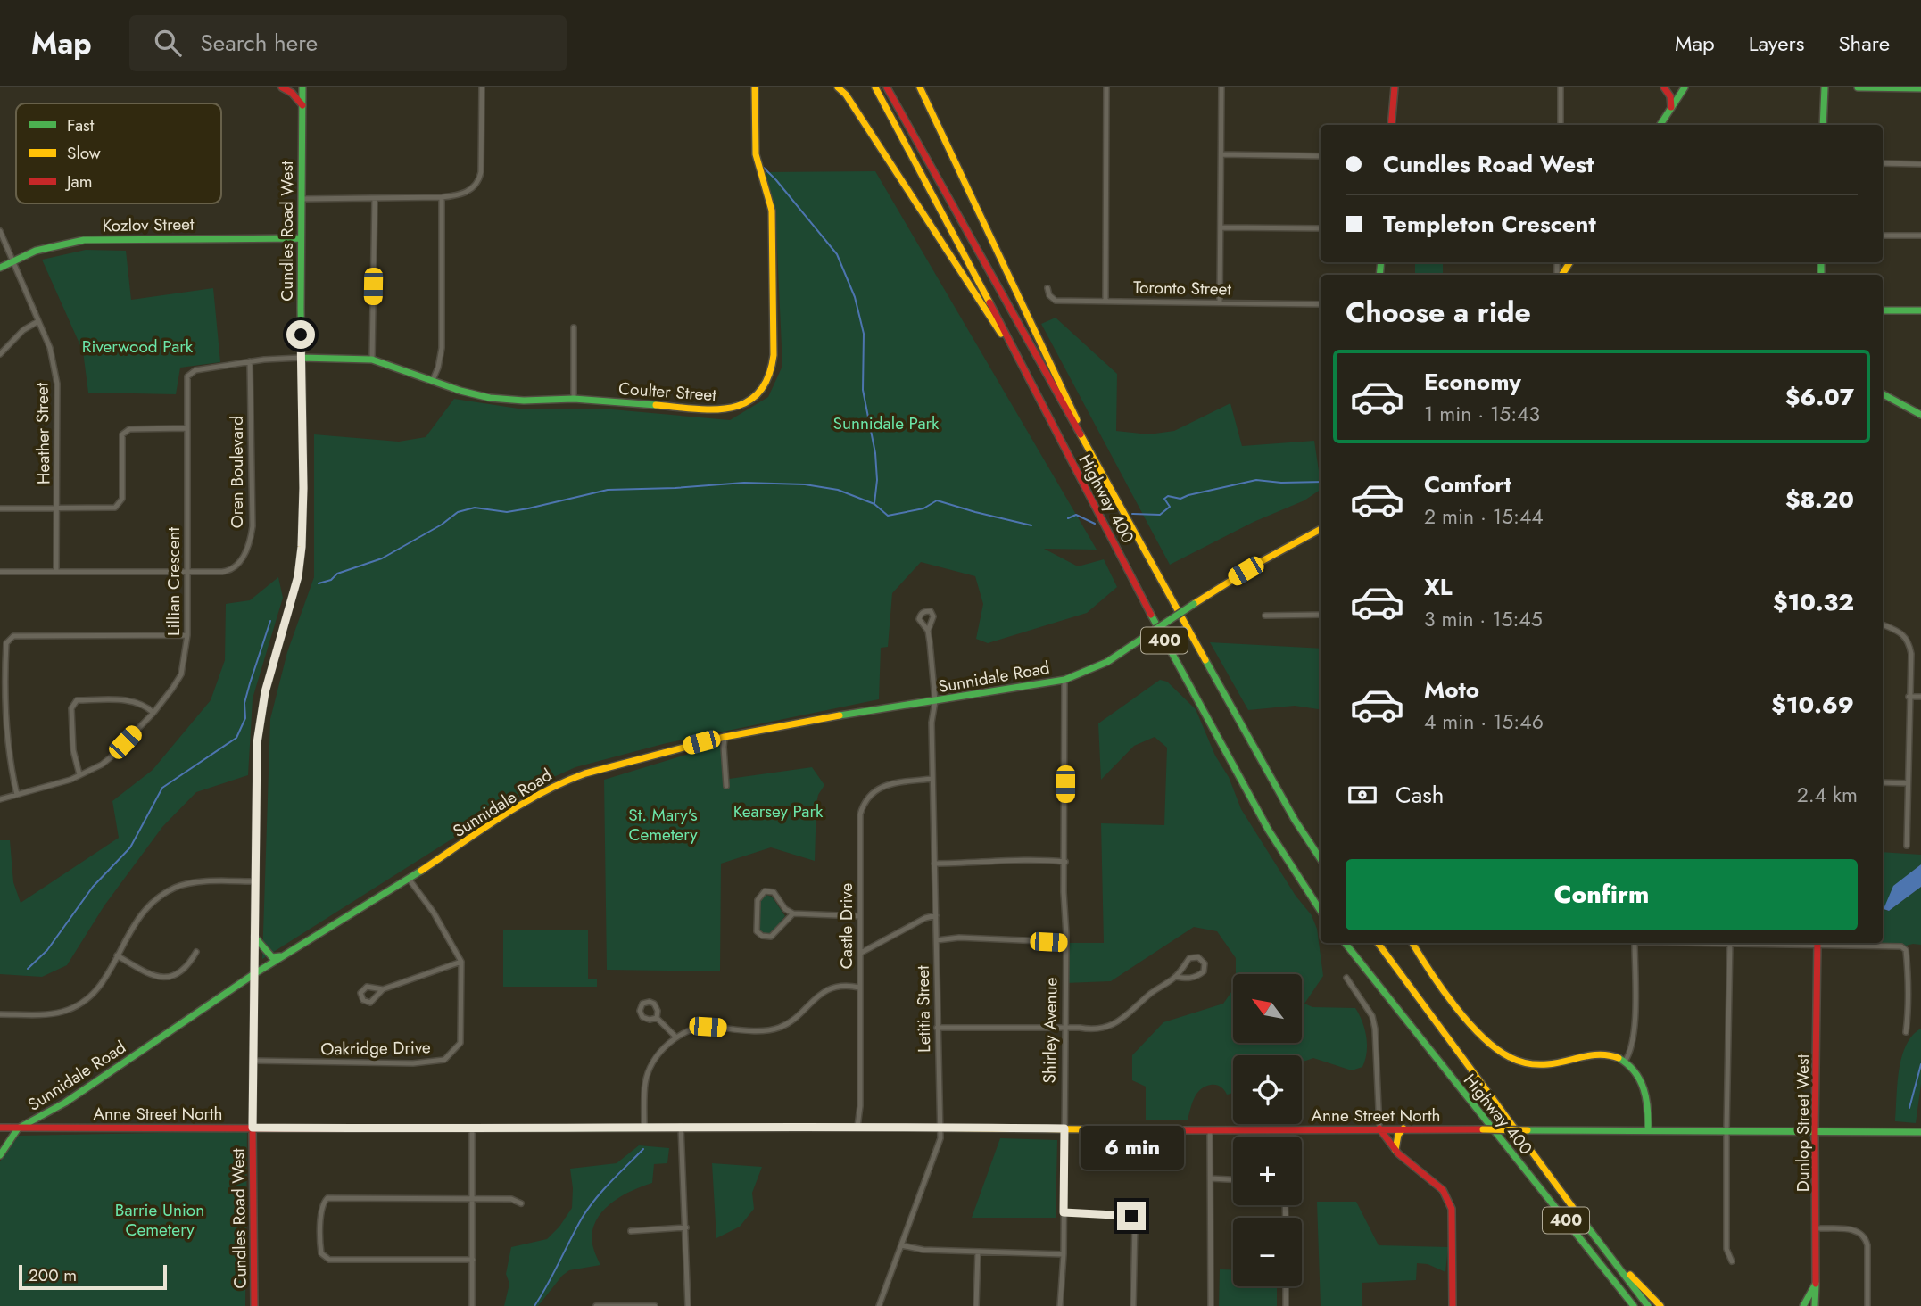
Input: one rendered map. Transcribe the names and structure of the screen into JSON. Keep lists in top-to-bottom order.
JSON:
{
  "streets": {
    "main road": [
      "Kozlov Street",
      "Cundles Road West",
      "Coulter Street",
      "Highway 400",
      "400",
      "Sunnidale Road",
      "Anne Street North",
      "Dunlop Street West"
    ],
    "street": [
      "Toronto Street",
      "Heather Street",
      "Oren Boulevard",
      "Lillian Crescent",
      "Castle Drive",
      "Letitia Street",
      "Shirley Avenue",
      "Oakridge Drive"
    ]
  },
  "crossings": [
    ["Kozlov Street", "Cundles Road West"],
    ["Kozlov Street", "Heather Street"],
    ["Cundles Road West", "Coulter Street"],
    ["Cundles Road West", "Lillian Crescent"],
    ["Cundles Road West", "Sunnidale Road"],
    ["Cundles Road West", "Oakridge Drive"],
    ["Cundles Road West", "Anne Street North"],
    ["Coulter Street", "Lillian Crescent"],
    ["Heather Street", "Oren Boulevard"],
    ["Oren Boulevard", "Lillian Crescent"],
    ["Sunnidale Road", "Letitia Street"],
    ["Sunnidale Road", "Shirley Avenue"],
    ["Sunnidale Road", "Anne Street North"],
    ["Castle Drive", "Letitia Street"],
    ["Castle Drive", "Anne Street North"],
    ["Letitia Street", "Anne Street North"],
    ["Shirley Avenue", "Anne Street North"],
    ["Anne Street North", "Dunlop Street West"]
  ],
  "parks": [
    "Riverwood Park",
    "Sunnidale Park",
    "Kearsey Park",
    "St. Mary's Cemetery",
    "Barrie Union Cemetery"
  ],
  "legend": ["Fast", "Slow", "Jam"],
  "scale_bar": "200 m",
  "north": "top left",
  "page": {
    "header": "Map",
    "search": "Search here",
    "nav": ["Map", "Layers", "Share"],
    "banner": ["Cundles Road West", "Templeton Crescent"],
    "heading": "Choose a ride",
    "list": [
      {
        "name": "Economy",
        "note": "1 min · 15:43",
        "value": "$6.07"
      },
      {
        "name": "Comfort",
        "note": "2 min · 15:44",
        "value": "$8.20"
      },
      {
        "name": "XL",
        "note": "3 min · 15:45",
        "value": "$10.32"
      },
      {
        "name": "Moto",
        "note": "4 min · 15:46",
        "value": "$10.69"
      }
    ],
    "pay": ["Cash", "2.4 km"],
    "buttons": "Confirm",
    "map_buttons": ["+", "−"],
    "bubble": "6 min",
    "scale": "200 m"
  }
}
